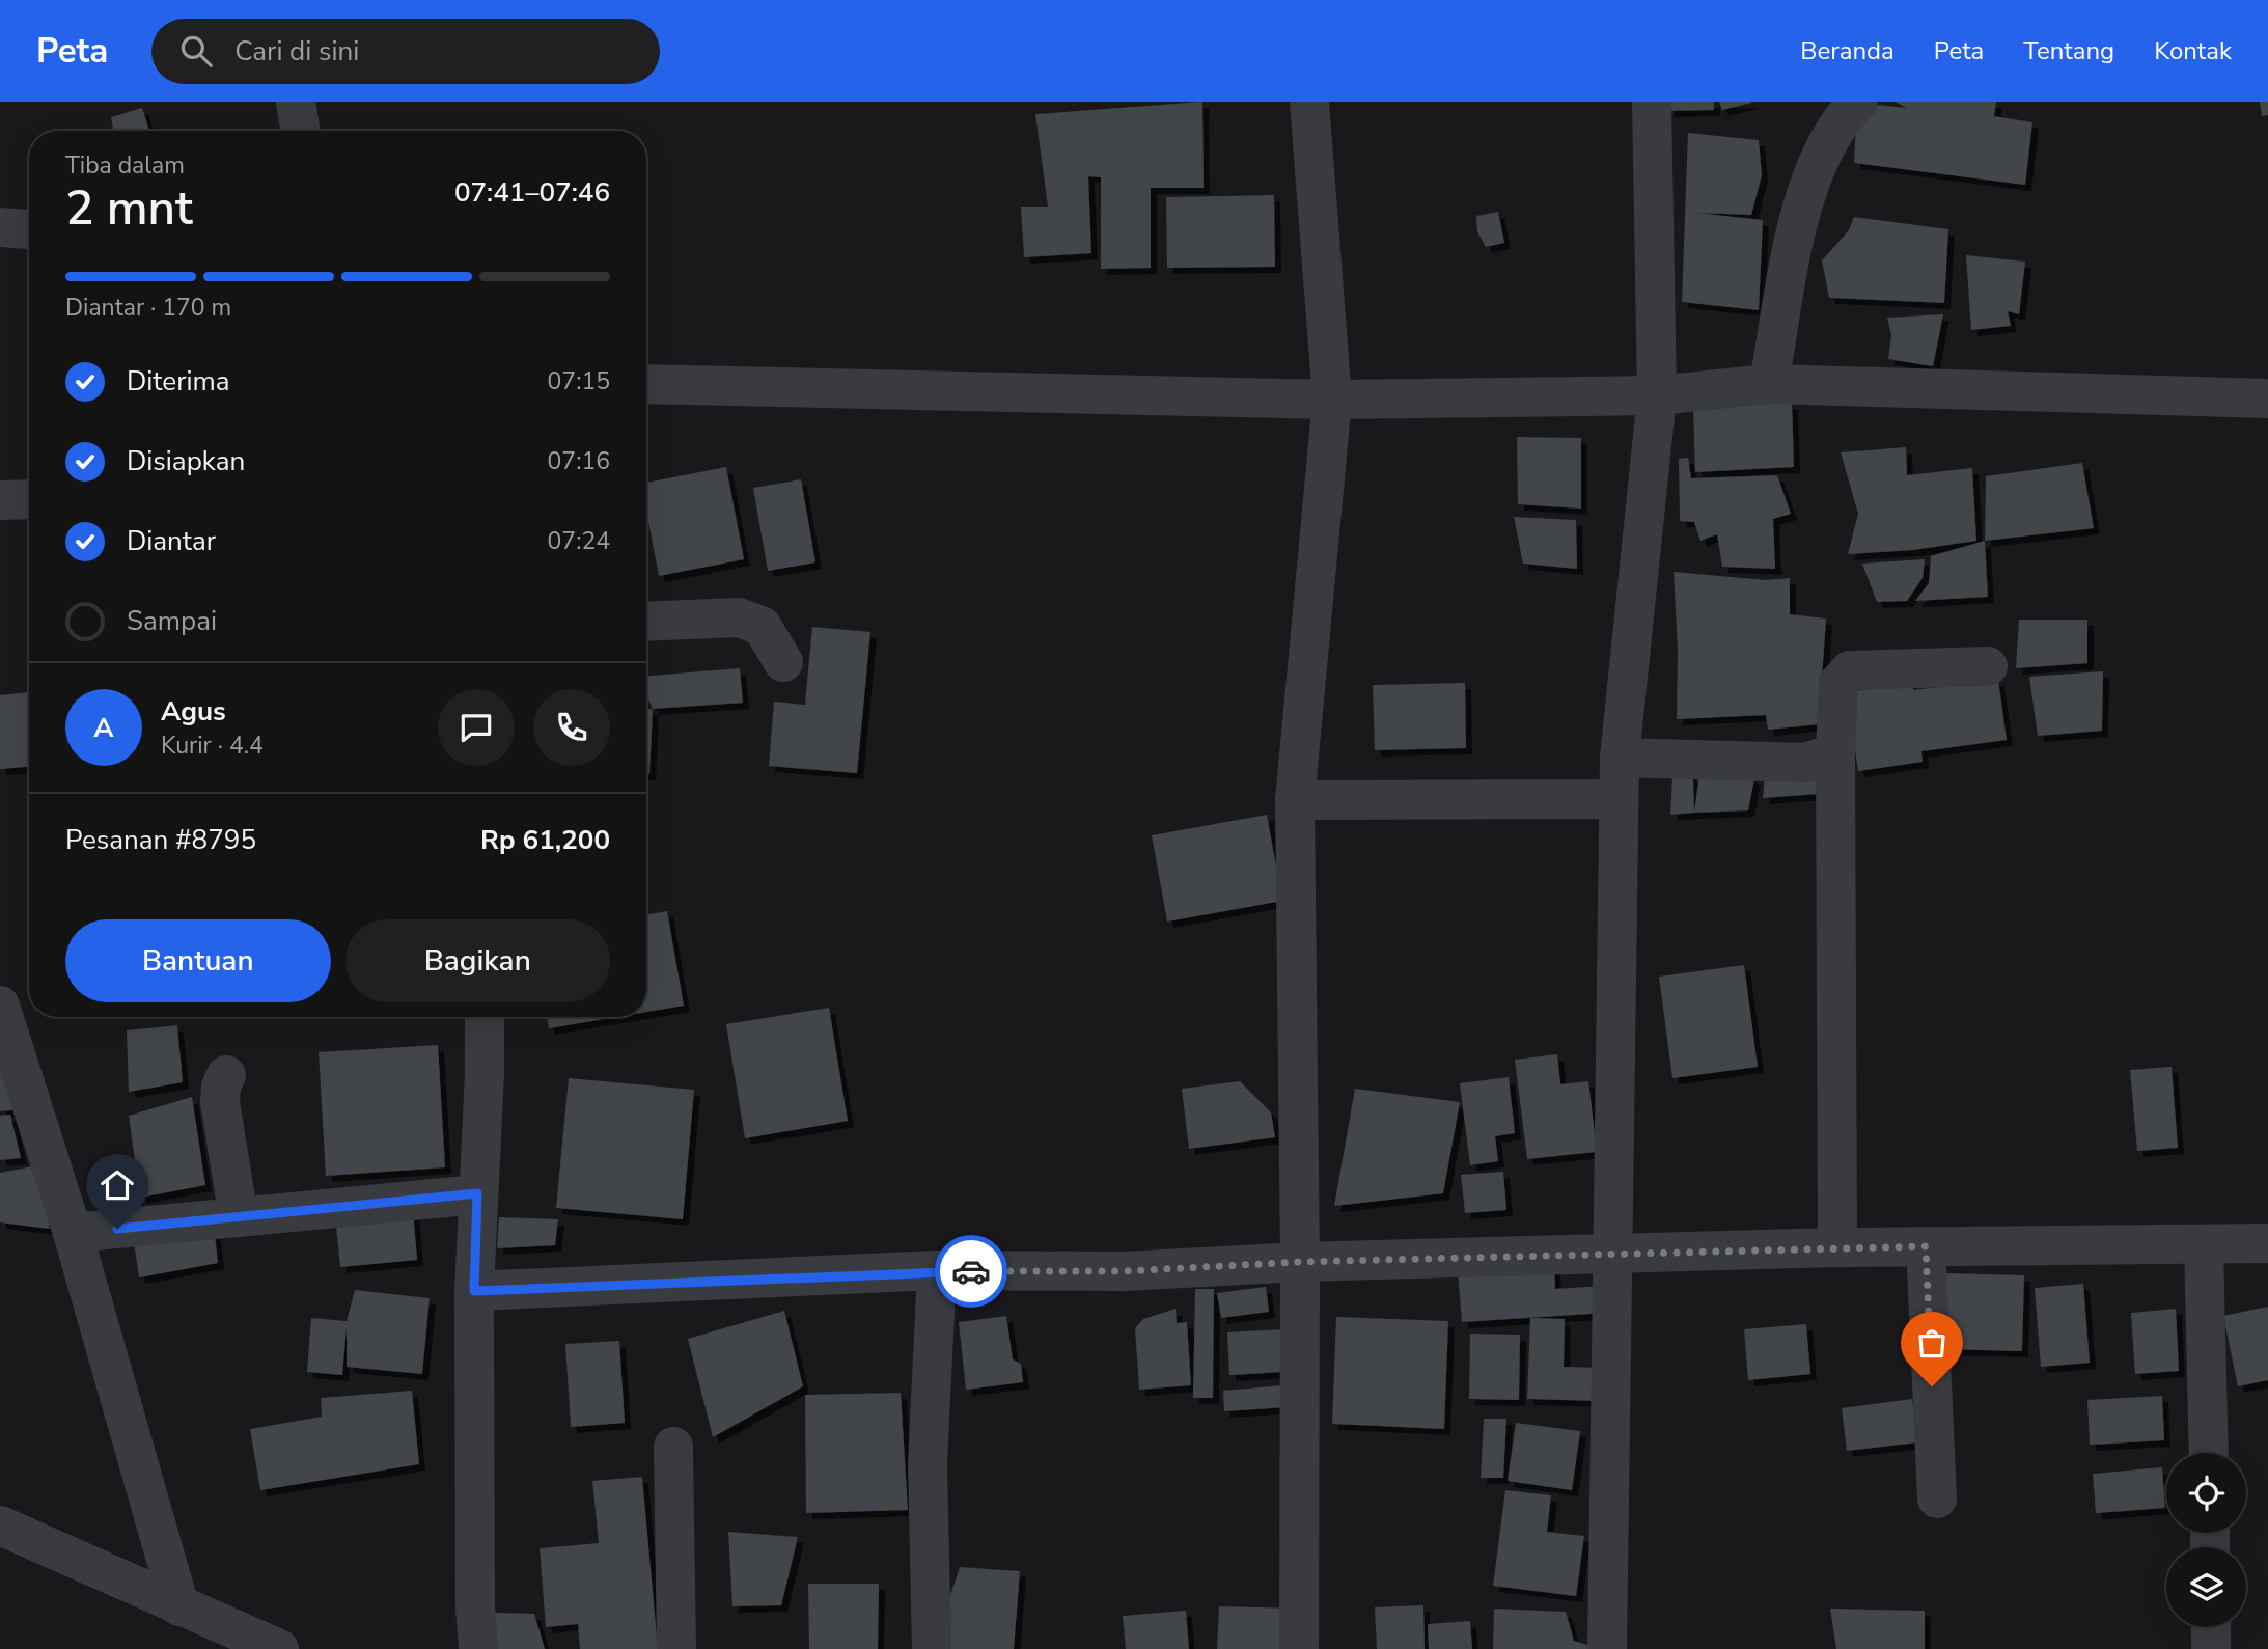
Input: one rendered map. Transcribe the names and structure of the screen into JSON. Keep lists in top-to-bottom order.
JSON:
{
  "page": {
    "header": "Peta",
    "search": "Cari di sini",
    "nav": [
      "Beranda",
      "Peta",
      "Tentang",
      "Kontak"
    ],
    "heading": ["2 mnt", "Tiba dalam", "07:41–07:46"],
    "panel": [
      "Agus",
      "Kurir · 4.4",
      "Pesanan #8795",
      "Rp 61,200"
    ],
    "bar": "Diantar · 170 m",
    "list": [
      ["Diterima", "07:15"],
      ["Disiapkan", "07:16"],
      ["Diantar", "07:24"],
      "Sampai"
    ],
    "round": "A",
    "buttons": ["Bantuan", "Bagikan"]
  }
}
